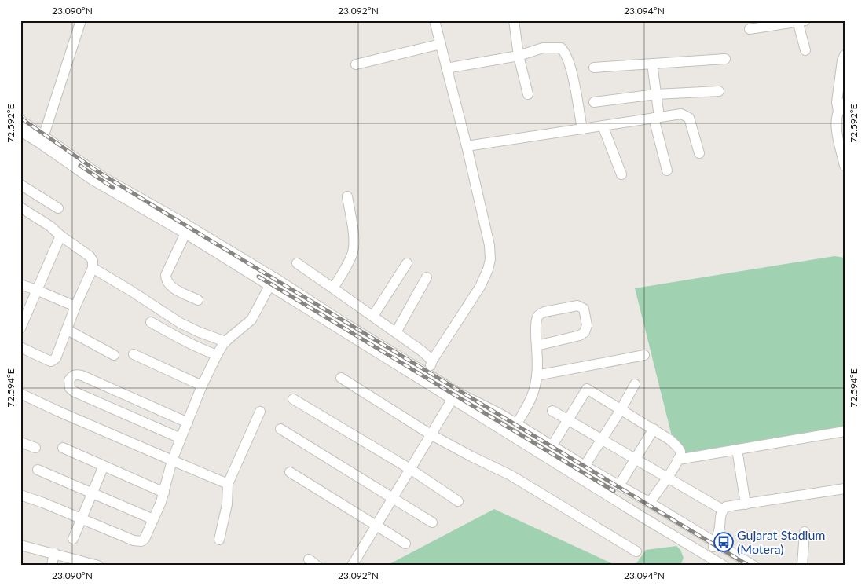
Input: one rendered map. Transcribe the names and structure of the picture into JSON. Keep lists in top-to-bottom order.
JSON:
{
  "places": {
    "bus stop": ["Gujarat Stadium (Motera)"]
  },
  "coordinates": [
    "23.090°N",
    "23.092°N",
    "23.094°N",
    "72.592°E",
    "72.594°E"
  ]
}
